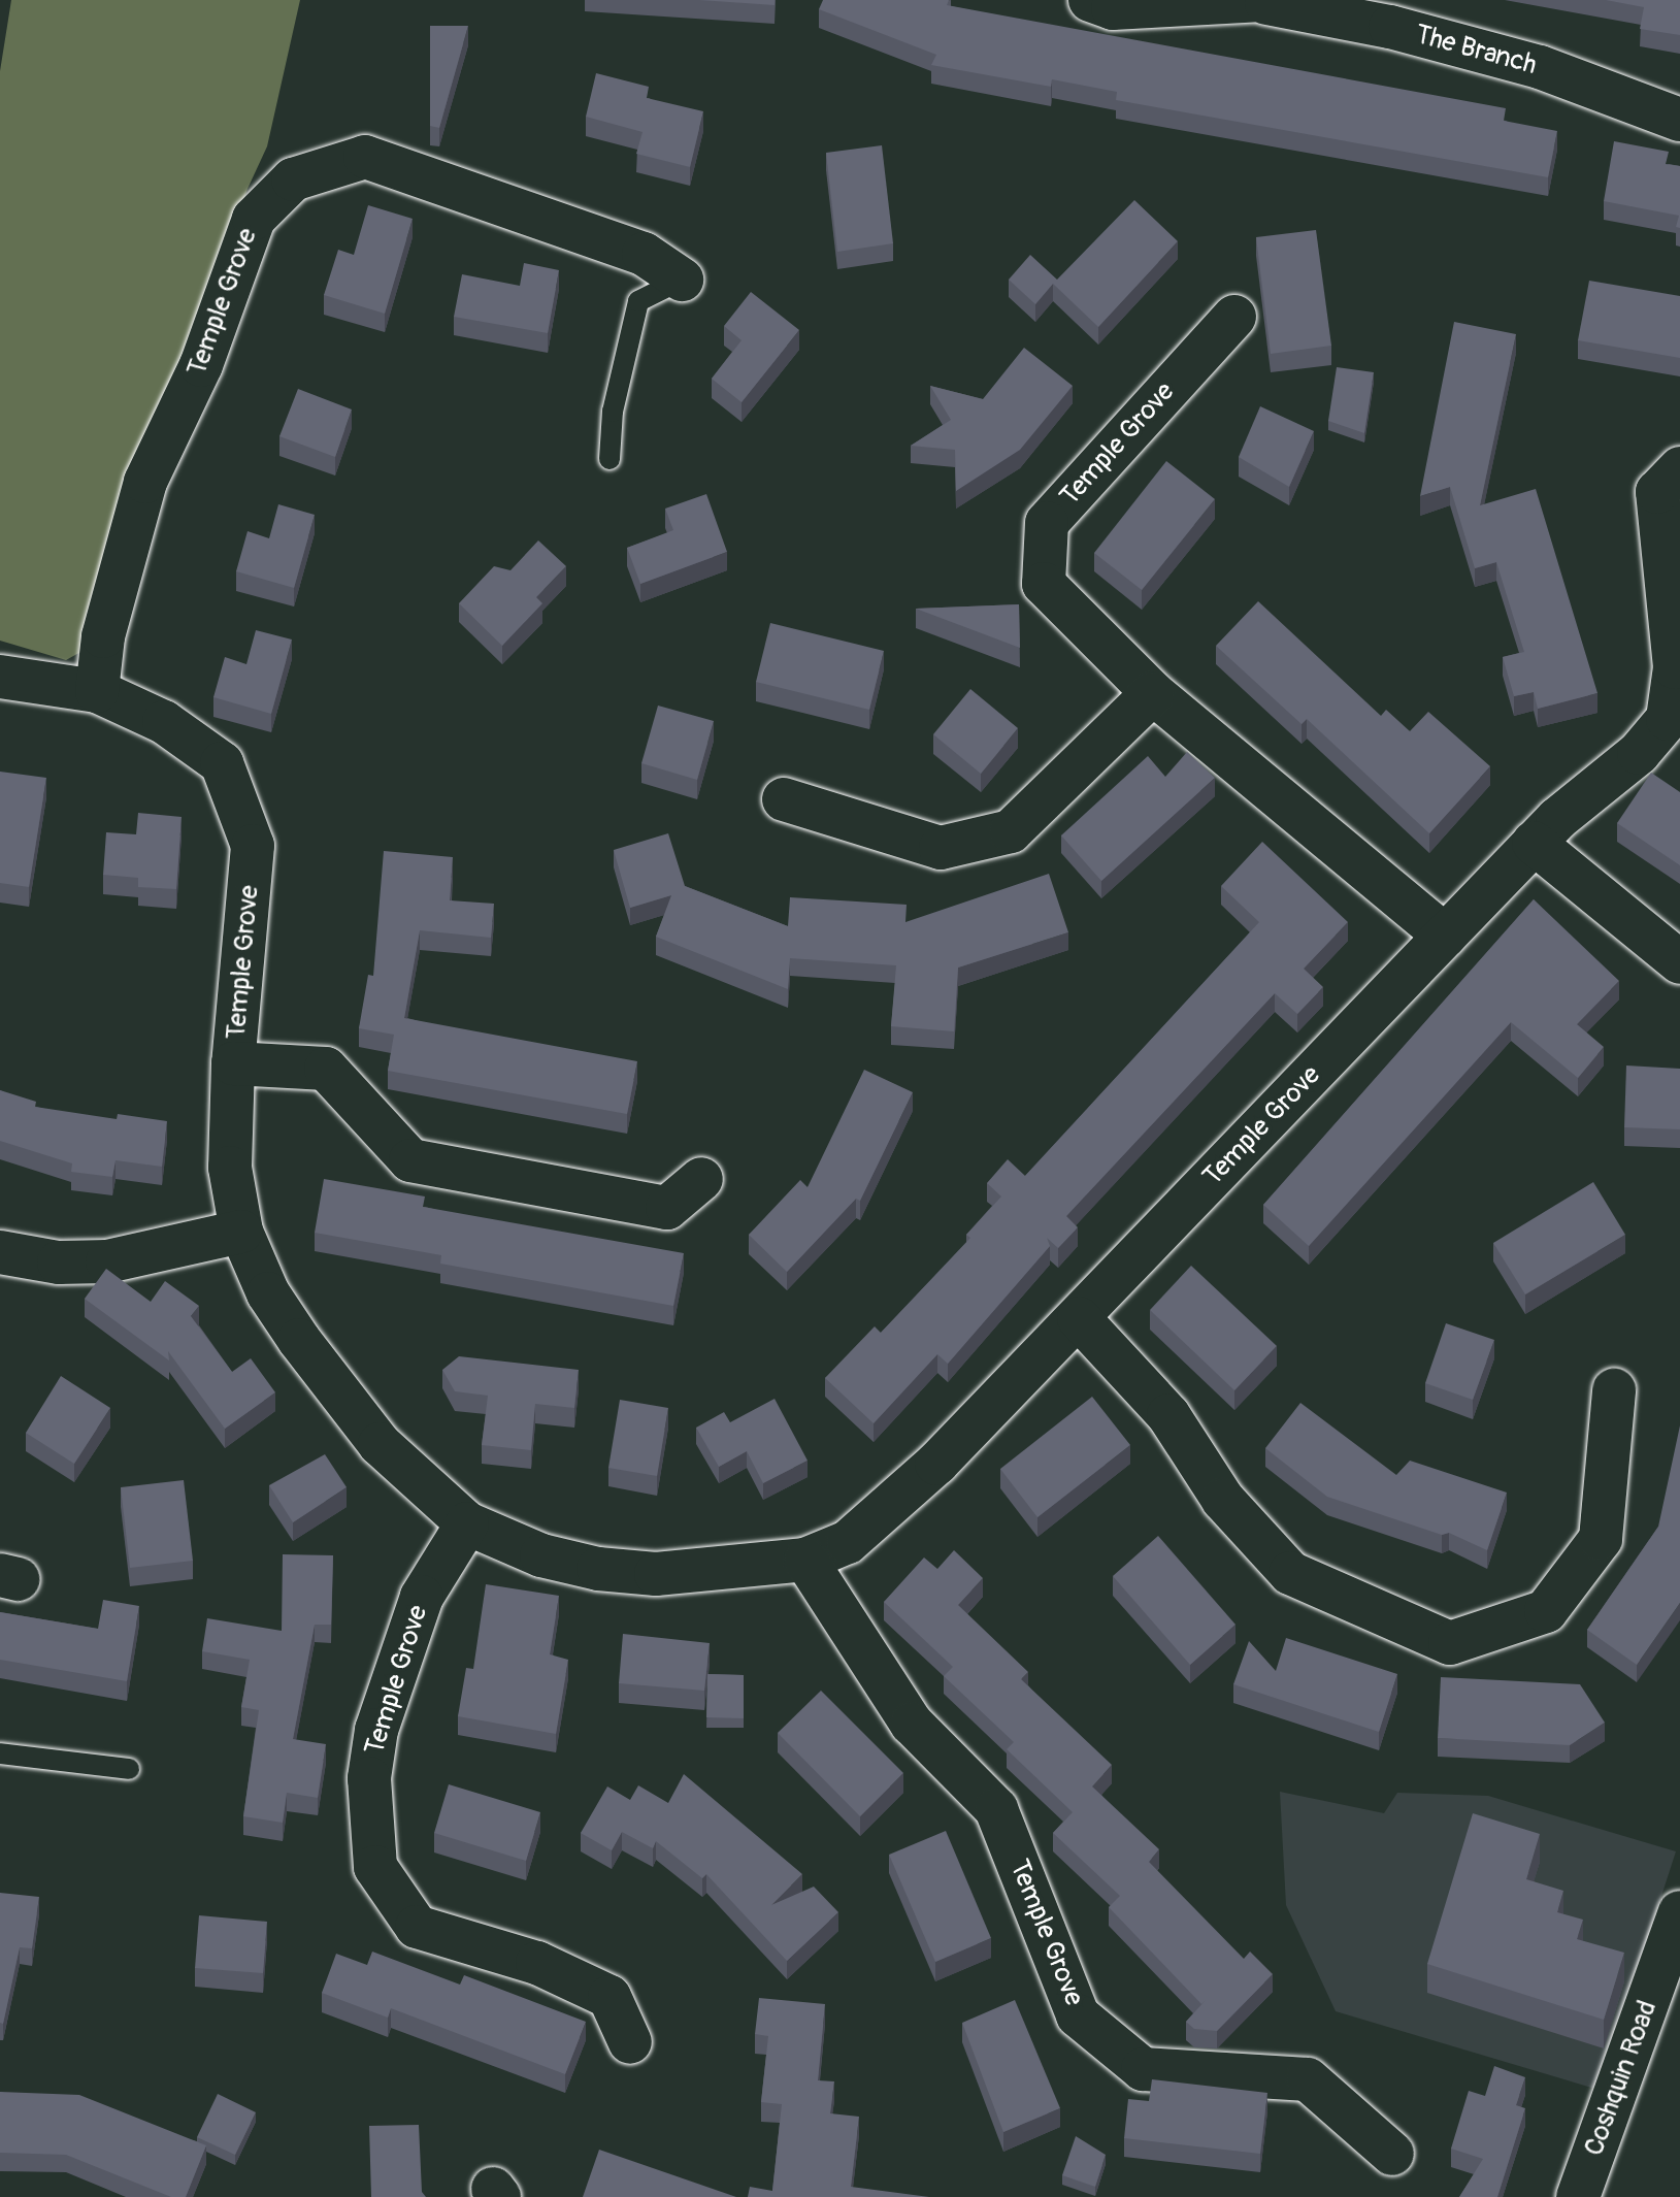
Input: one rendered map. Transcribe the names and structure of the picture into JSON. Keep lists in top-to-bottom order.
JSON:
{
  "streets": {
    "street": ["The Branch", "Temple Grove", "Coshquin Road"]
  }
}
